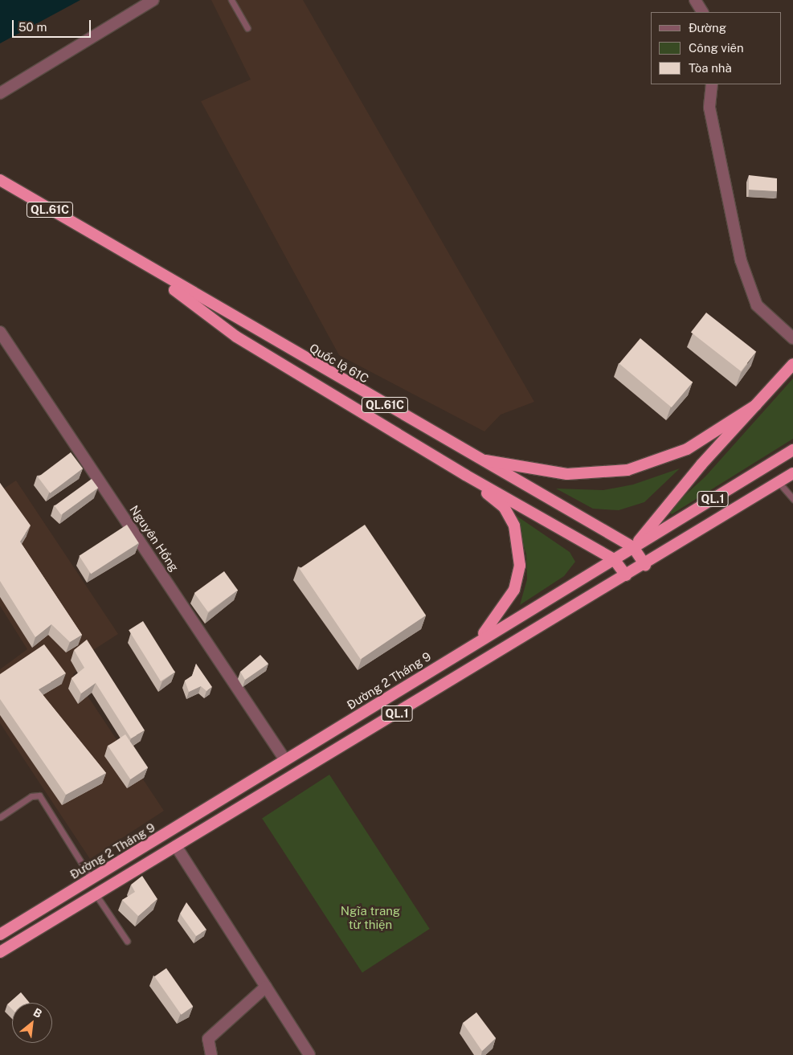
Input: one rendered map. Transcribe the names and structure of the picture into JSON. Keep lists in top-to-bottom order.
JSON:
{
  "streets": {
    "highway": [
      "QL.61C",
      "Quốc lộ 61C",
      "QL.1",
      "Đường 2 Tháng 9"
    ],
    "street": ["Nguyên Hồng"]
  },
  "crossings": [
    ["Quốc lộ 61C", "Đường 2 Tháng 9"],
    ["Nguyên Hồng", "Đường 2 Tháng 9"]
  ],
  "parks": ["Ngĩa trang từ thiện"],
  "legend": ["Đường", "Công viên", "Tòa nhà"],
  "scale_bar": "50 m",
  "north": "top right"
}
